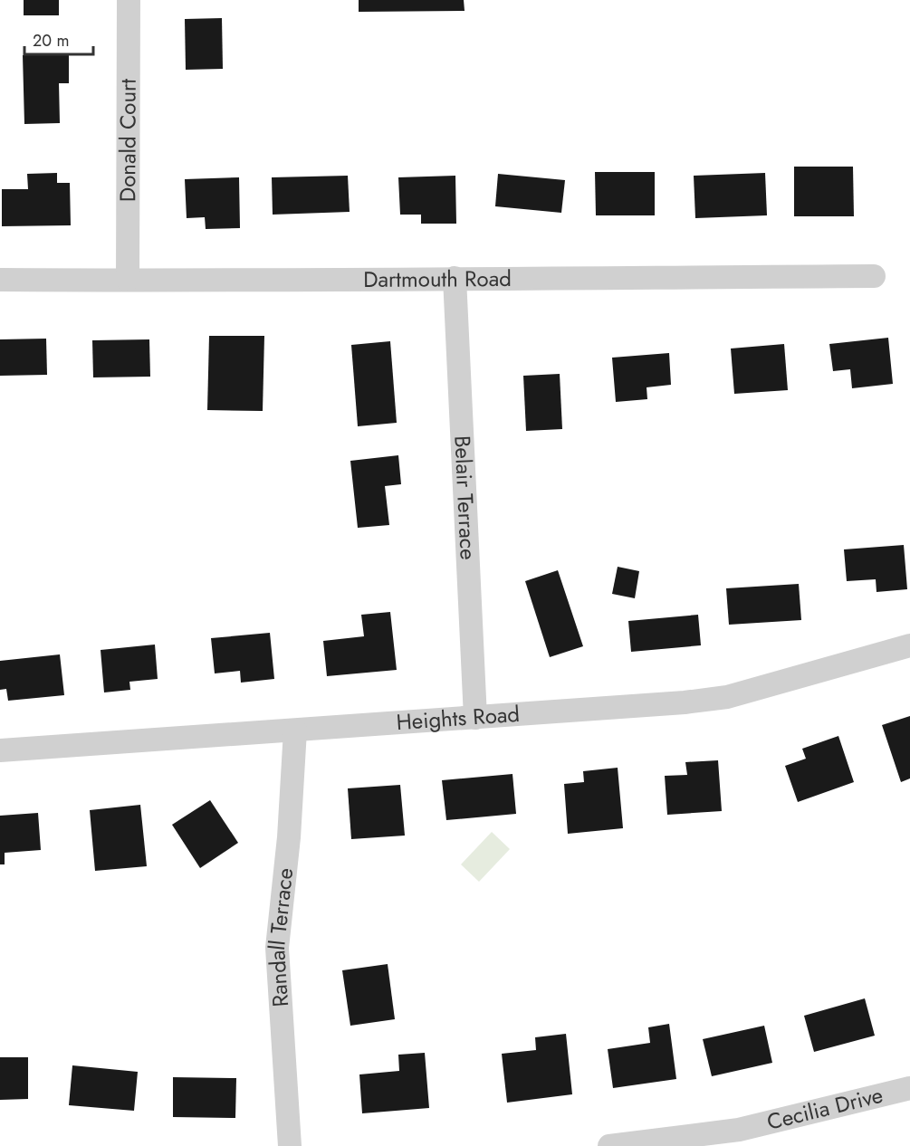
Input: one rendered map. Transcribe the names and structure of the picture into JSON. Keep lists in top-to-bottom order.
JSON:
{
  "streets": {
    "street": [
      "Donald Court",
      "Dartmouth Road",
      "Belair Terrace",
      "Heights Road",
      "Randall Terrace",
      "Cecilia Drive"
    ]
  },
  "crossings": [
    ["Donald Court", "Dartmouth Road"],
    ["Dartmouth Road", "Belair Terrace"],
    ["Belair Terrace", "Heights Road"],
    ["Heights Road", "Randall Terrace"]
  ],
  "scale_bar": "20 m"
}
